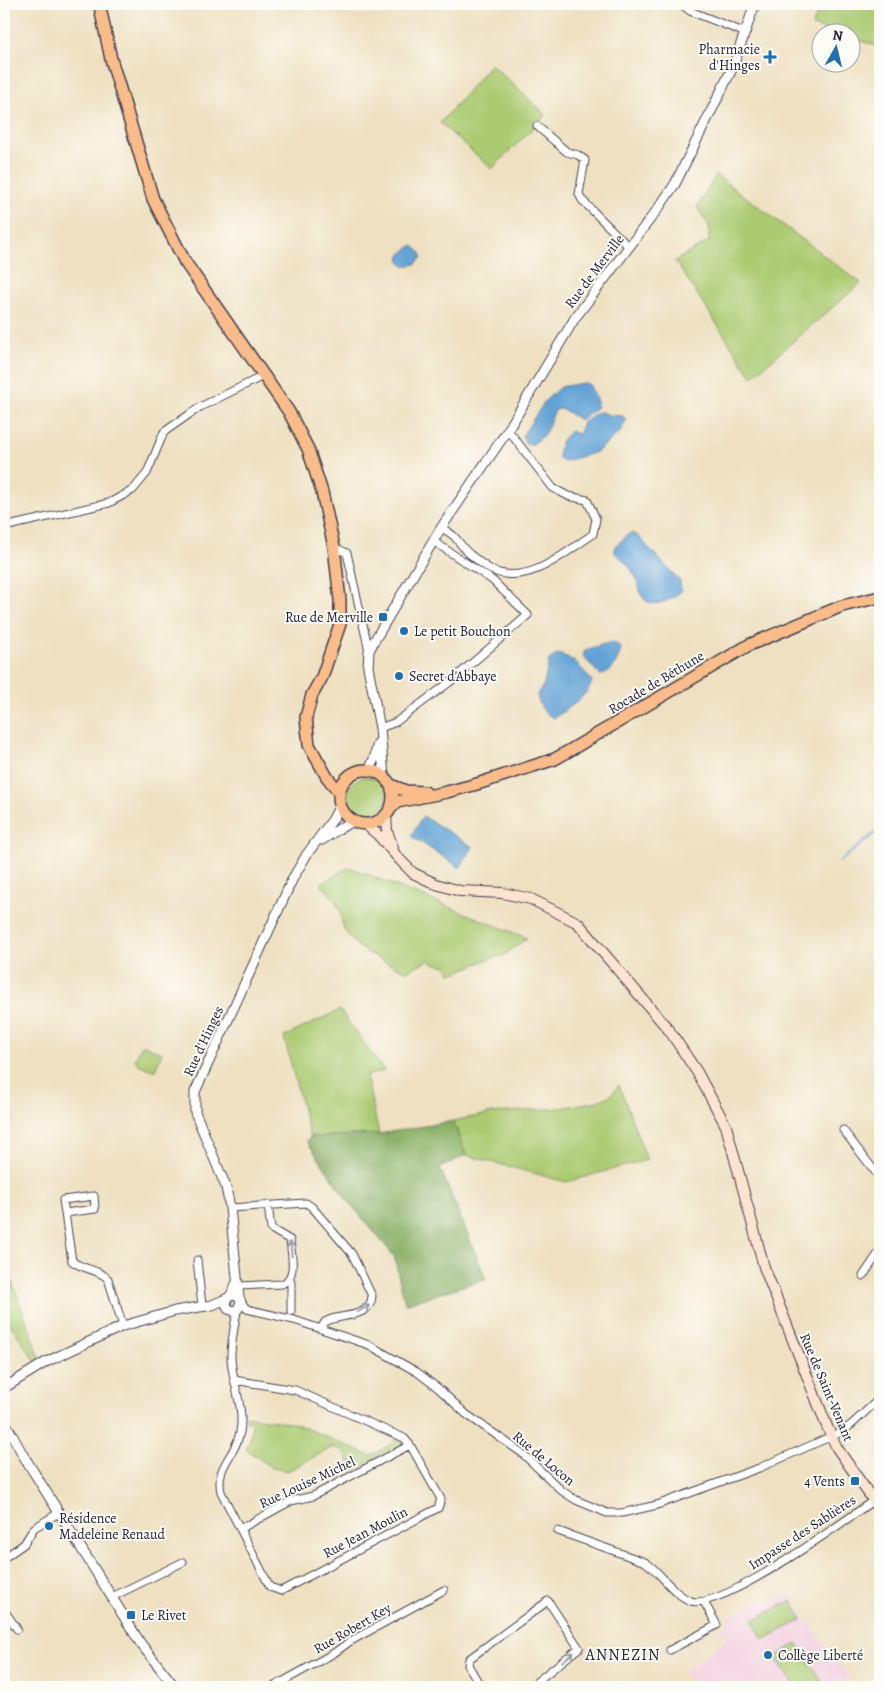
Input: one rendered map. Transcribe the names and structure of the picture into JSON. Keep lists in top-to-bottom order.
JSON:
{
  "streets": {
    "main road": ["Rocade de Béthune", "Rue de Saint-Venant"],
    "street": [
      "Rue de Merville",
      "Rue d'Hinges",
      "Rue de Locon",
      "Rue Louise Michel",
      "Rue Jean Moulin",
      "Impasse des Sablières",
      "Rue Robert Key"
    ]
  },
  "crossings": [
    ["Rue de Merville", "Rocade de Béthune"],
    ["Rue de Merville", "Rue d'Hinges"],
    ["Rocade de Béthune", "Rue d'Hinges"],
    ["Rue de Saint-Venant", "Rue de Locon"],
    ["Rue de Saint-Venant", "Impasse des Sablières"],
    ["Rue de Locon", "Rue Jean Moulin"],
    ["Rue Louise Michel", "Rue Jean Moulin"]
  ],
  "districts": ["ANNEZIN"],
  "places": {
    "health": ["Pharmacie d'Hinges"],
    "transit": ["Rue de Merville", "4 Vents", "Le Rivet"],
    "other": [
      "Le petit Bouchon",
      "Secret d'Abbaye",
      "Résidence Madeleine Renaud",
      "Collège Liberté"
    ]
  },
  "north": "top"
}
